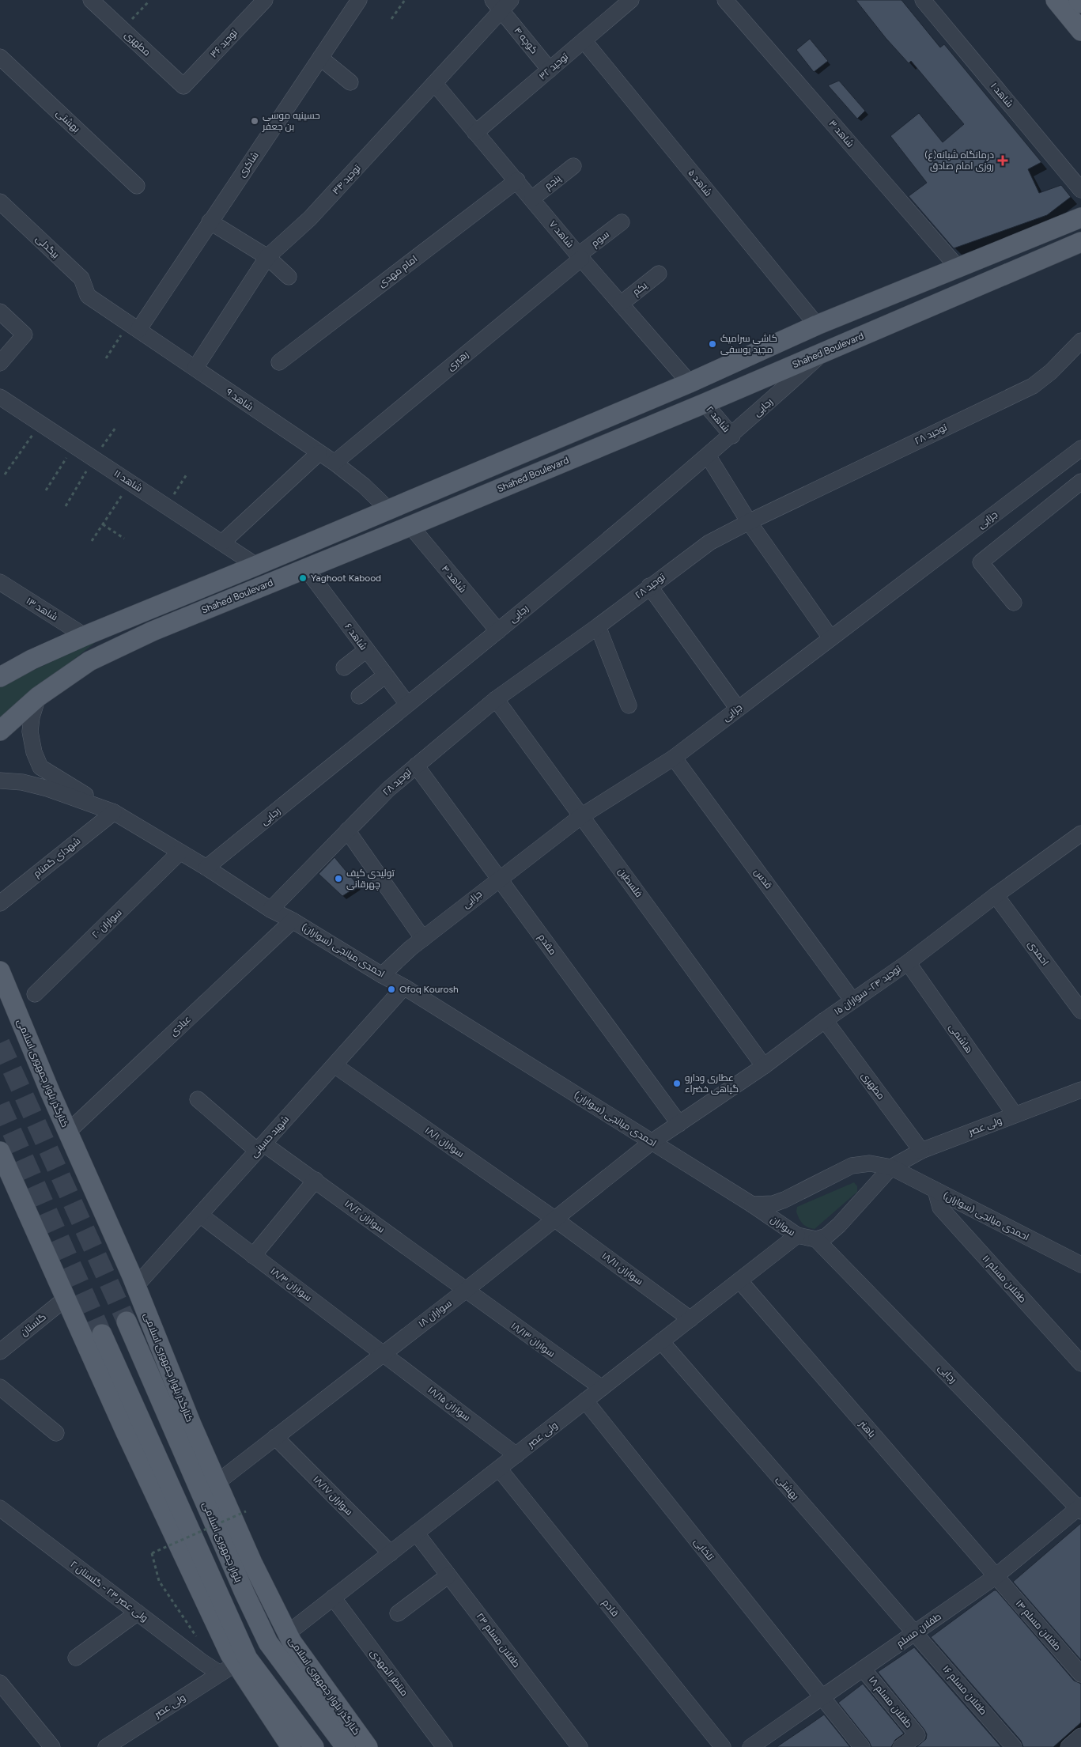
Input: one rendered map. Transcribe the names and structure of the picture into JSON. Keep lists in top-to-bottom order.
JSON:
{
  "streets": {
    "main road": ["Shahed Boulevard", "کنارگذر بلوار جمهوری اسلامی", "بلوار جمهوری اسلامی"],
    "street": [
      "کوچه ۴",
      "مطهری",
      "توحید ۳۶",
      "توحید ۳۲",
      "شاهد ۱",
      "بهشتی",
      "شاهد ۳",
      "شاکری",
      "توحید ۳۴",
      "پنجم",
      "شاهد ۵",
      "شاهد ۷",
      "سوم",
      "بیگدلی",
      "امام مهدی",
      "یکم",
      "رهبری",
      "شاهد ۹",
      "رجایی",
      "شاهد ۲",
      "توحید ۲۸",
      "شاهد ۱۱",
      "جزایی",
      "شاهد ۴",
      "شاهد ۱۳",
      "شاهد ۶",
      "شهدای گمنام",
      "قدس",
      "فلسطین",
      "سواران ۲۰",
      "مقدم",
      "احمدی میانجی (سواران)",
      "احمدی",
      "توحید ۲۴- سواران ۱۵",
      "عبادی",
      "هاشمی",
      "ولی عصر",
      "شهید حسینی",
      "سواران ۱۸/۱",
      "سواران ۱۸/۲",
      "سواران",
      "سواران ۱۸/۱۱",
      "طفلان مسلم ۱۱",
      "سواران ۱۸/۳",
      "سواران ۱۸",
      "گلستان",
      "سواران ۱۸/۱۳",
      "سواران ۱۸/۱۵",
      "باهنر",
      "سواران ۱۸/۱۷",
      "تلخابی",
      "ولی عصر ۲۳ - گلستان ۲",
      "قادم",
      "طفلان مسلم ۱۴",
      "طفلان مسلم",
      "طفلان مسلم ۲۳",
      "منتظر المهدی",
      "طفلان مسلم ۱۶",
      "طفلان مسلم ۱۸"
    ]
  },
  "crossings": [
    ["کوچه ۴", "توحید ۳۲"],
    ["کوچه ۴", "توحید ۳۴"],
    ["مطهری", "توحید ۳۶"],
    ["مطهری", "توحید ۲۴- سواران ۱۵"],
    ["مطهری", "ولی عصر"],
    ["توحید ۳۲", "شاهد ۵"],
    ["توحید ۳۲", "شاهد ۷"],
    ["بهشتی", "ولی عصر"],
    ["بهشتی", "طفلان مسلم"],
    ["بهشتی", "طفلان مسلم ۱۶"],
    ["شاکری", "شاهد ۹"],
    ["توحید ۳۴", "شاهد ۷"],
    ["توحید ۳۴", "شاهد ۹"],
    ["پنجم", "شاهد ۷"],
    ["شاهد ۷", "سوم"],
    ["شاهد ۷", "امام مهدی"],
    ["شاهد ۷", "یکم"],
    ["شاهد ۷", "رهبری"],
    ["سوم", "رهبری"],
    ["بیگدلی", "شاهد ۹"],
    ["Shahed Boulevard", "رجایی"],
    ["Shahed Boulevard", "شاهد ۲"],
    ["Shahed Boulevard", "شاهد ۴"],
    ["Shahed Boulevard", "شاهد ۶"],
    ["رهبری", "شاهد ۹"],
    ["رجایی", "شاهد ۲"],
    ["رجایی", "شاهد ۴"],
    ["رجایی", "شاهد ۶"],
    ["رجایی", "احمدی میانجی (سواران)"],
    ["رجایی", "ولی عصر"],
    ["رجایی", "سواران"],
    ["رجایی", "طفلان مسلم"],
    ["توحید ۲۸", "فلسطین"],
    ["توحید ۲۸", "مقدم"],
    ["توحید ۲۸", "احمدی میانجی (سواران)"],
    ["جزایی", "قدس"],
    ["جزایی", "فلسطین"],
    ["جزایی", "مقدم"],
    ["جزایی", "احمدی میانجی (سواران)"],
    ["شهدای گمنام", "احمدی میانجی (سواران)"],
    ["قدس", "توحید ۲۴- سواران ۱۵"],
    ["فلسطین", "توحید ۲۴- سواران ۱۵"],
    ["سواران ۲۰", "احمدی میانجی (سواران)"],
    ["مقدم", "توحید ۲۴- سواران ۱۵"],
    ["احمدی میانجی (سواران)", "توحید ۲۴- سواران ۱۵"],
    ["احمدی میانجی (سواران)", "عبادی"],
    ["احمدی میانجی (سواران)", "ولی عصر"],
    ["احمدی میانجی (سواران)", "شهید حسینی"],
    ["احمدی میانجی (سواران)", "سواران"],
    ["احمدی میانجی (سواران)", "طفلان مسلم ۱۱"],
    ["احمدی میانجی (سواران)", "سواران ۱۸"],
    ["احمدی", "توحید ۲۴- سواران ۱۵"],
    ["توحید ۲۴- سواران ۱۵", "هاشمی"],
    ["توحید ۲۴- سواران ۱۵", "سواران ۱۸"],
    ["عبادی", "کنارگذر بلوار جمهوری اسلامی"],
    ["هاشمی", "ولی عصر"],
    ["کنارگذر بلوار جمهوری اسلامی", "ولی عصر"],
    ["کنارگذر بلوار جمهوری اسلامی", "شهید حسینی"],
    ["کنارگذر بلوار جمهوری اسلامی", "سواران ۱۸"],
    ["ولی عصر", "سواران"],
    ["ولی عصر", "سواران ۱۸/۱۱"],
    ["ولی عصر", "سواران ۱۸/۱۳"],
    ["ولی عصر", "سواران ۱۸/۱۵"],
    ["ولی عصر", "باهنر"],
    ["ولی عصر", "سواران ۱۸/۱۷"],
    ["ولی عصر", "تلخابی"],
    ["ولی عصر", "ولی عصر ۲۳ - گلستان ۲"],
    ["ولی عصر", "قادم"],
    ["ولی عصر", "طفلان مسلم ۲۳"],
    ["ولی عصر", "منتظر المهدی"],
    ["شهید حسینی", "سواران ۱۸/۱"],
    ["شهید حسینی", "سواران ۱۸/۲"],
    ["شهید حسینی", "سواران ۱۸/۳"],
    ["سواران ۱۸/۱", "سواران ۱۸/۱۱"],
    ["سواران ۱۸/۱", "سواران ۱۸"],
    ["سواران ۱۸/۲", "سواران ۱۸"],
    ["سواران ۱۸/۲", "سواران ۱۸/۱۳"],
    ["سواران ۱۸/۱۱", "سواران ۱۸"],
    ["سواران ۱۸/۳", "سواران ۱۸"],
    ["سواران ۱۸/۳", "سواران ۱۸/۱۵"],
    ["سواران ۱۸", "سواران ۱۸/۱۳"],
    ["سواران ۱۸", "سواران ۱۸/۱۵"],
    ["سواران ۱۸", "سواران ۱۸/۱۷"],
    ["باهنر", "طفلان مسلم ۱۴"],
    ["باهنر", "طفلان مسلم"],
    ["تلخابی", "طفلان مسلم"],
    ["طفلان مسلم ۱۴", "طفلان مسلم"],
    ["طفلان مسلم", "طفلان مسلم ۱۶"],
    ["طفلان مسلم", "طفلان مسلم ۱۸"]
  ],
  "places": {
    "other": [
      "حسینیه موسی بن جعفر",
      "کاشی سرامیک مجید یوسفی",
      "Yaghoot Kabood",
      "تولیدی کیف چهرقانی",
      "Ofoq Kourosh",
      "عطاری ودارو گیاهی خضراء"
    ],
    "health": ["(ع)درمانگاه شبانه روزی امام صادق"]
  }
}
